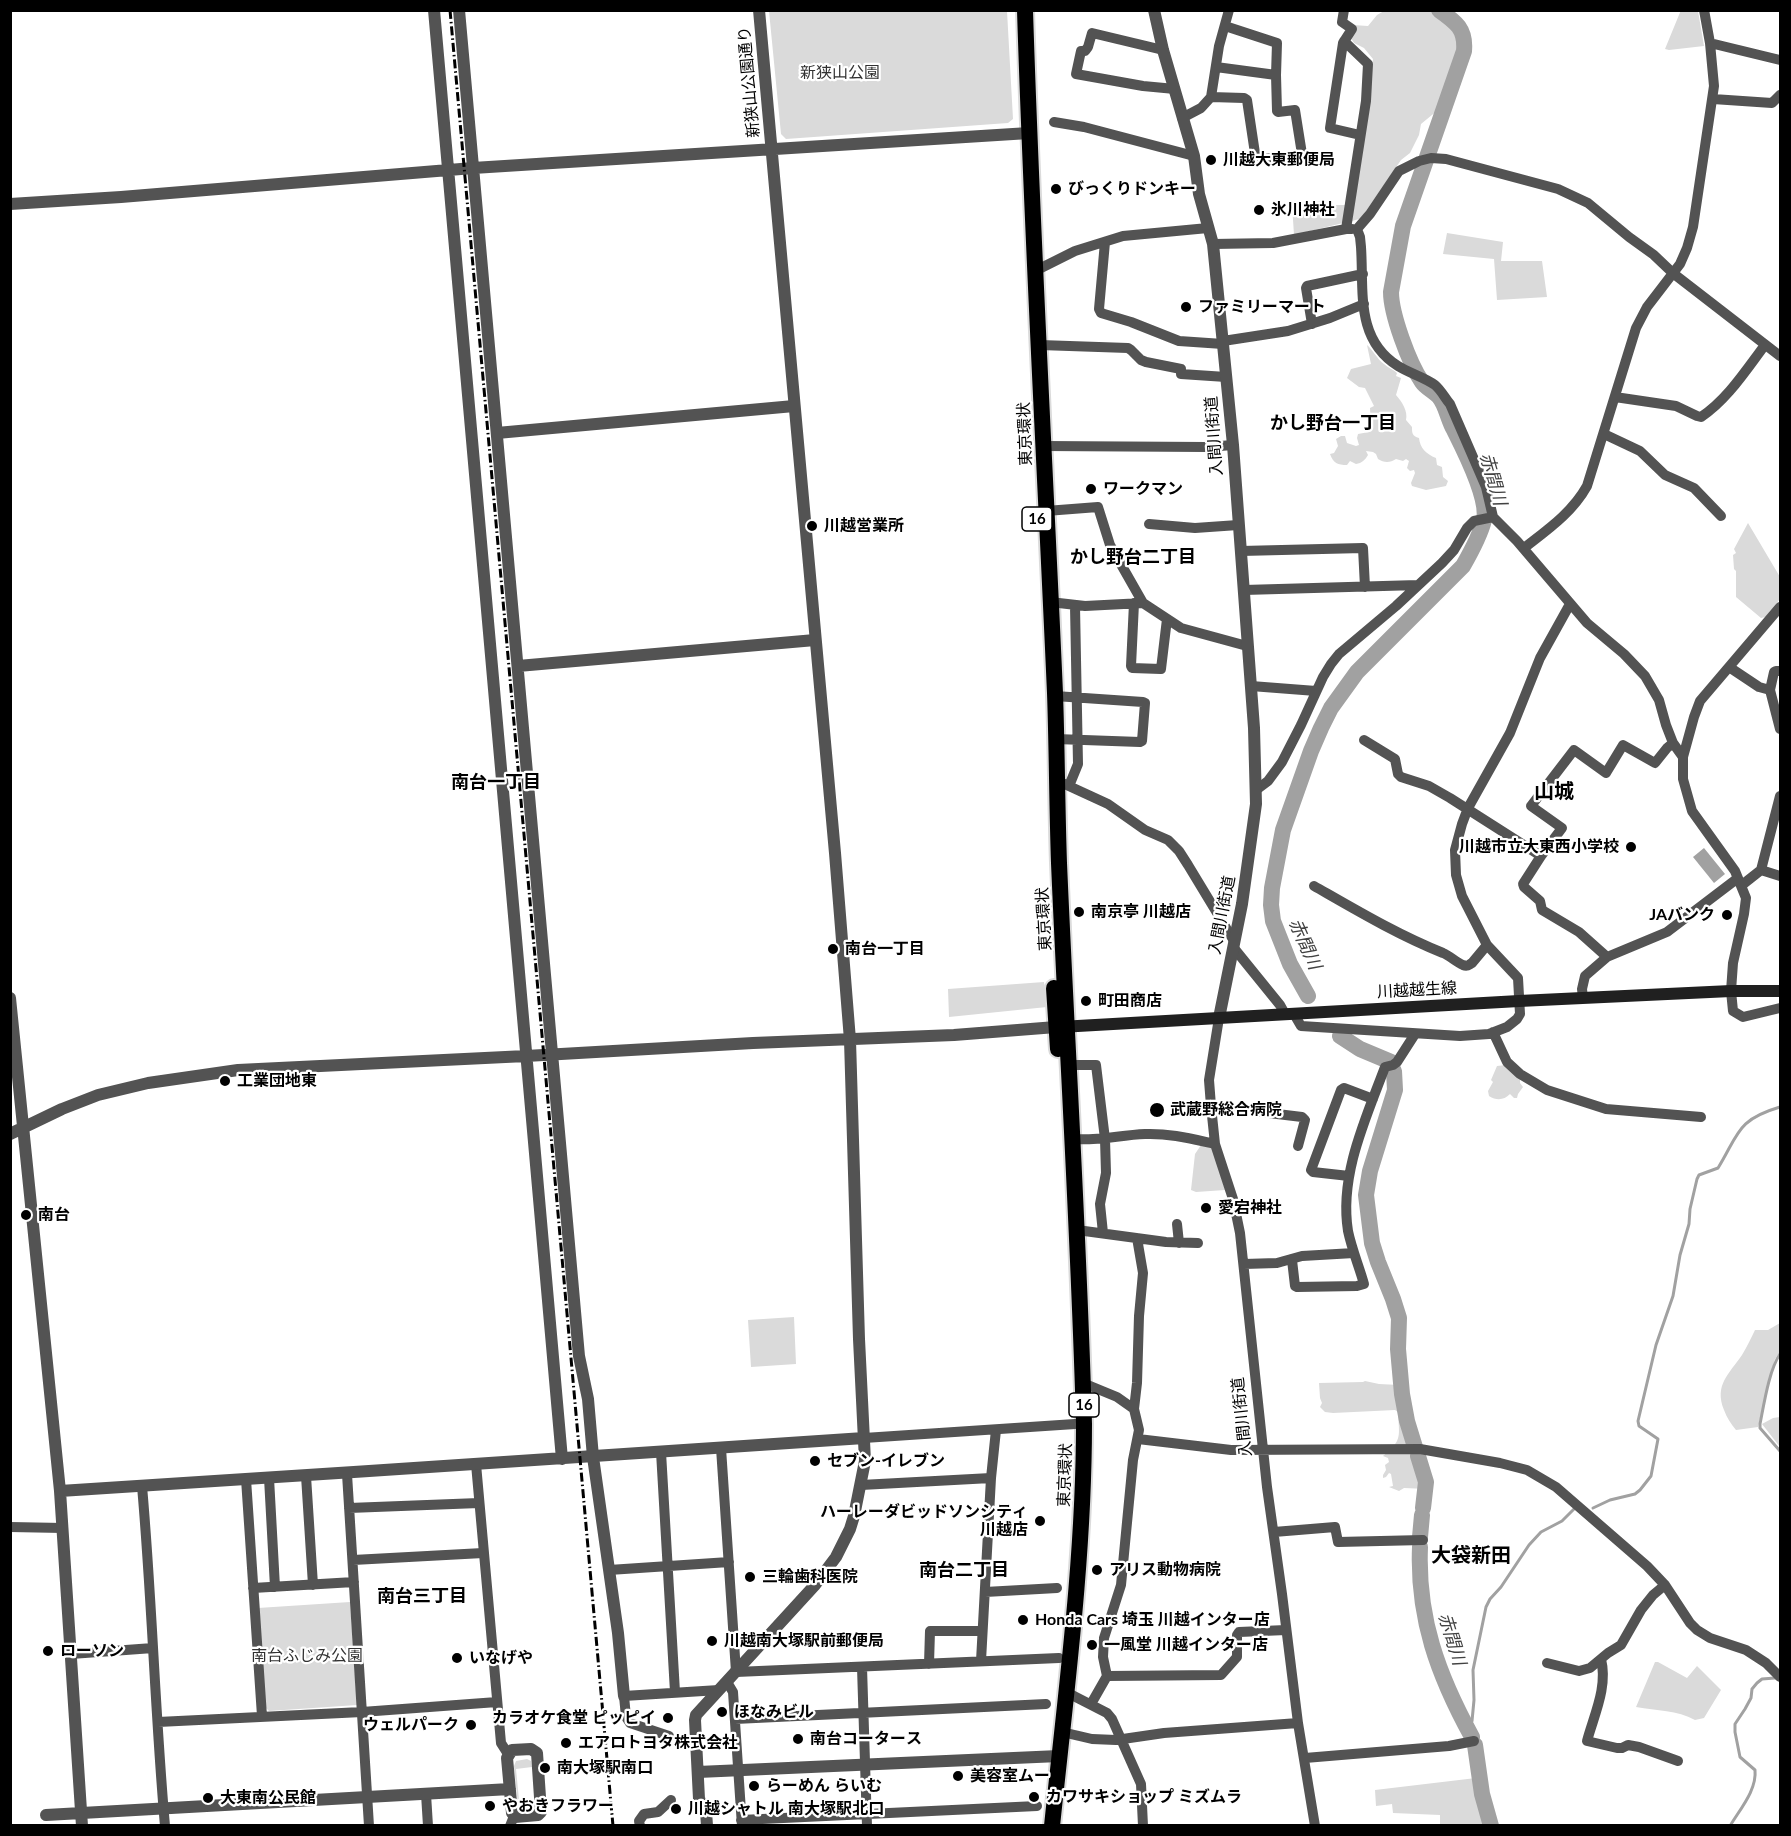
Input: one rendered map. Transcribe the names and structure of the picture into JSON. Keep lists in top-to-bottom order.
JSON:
{
  "streets": {
    "highway": ["東京環状", "16"],
    "main road": ["川越越生線"],
    "street": ["新狭山公園通り", "入間川街道"]
  },
  "crossings": [
    ["東京環状", "川越越生線"],
    ["入間川街道", "川越越生線"]
  ],
  "districts": [
    "かし野台一丁目",
    "かし野台二丁目",
    "南台一丁目",
    "山城",
    "大袋新田",
    "南台二丁目",
    "南台三丁目"
  ],
  "water": ["赤間川"],
  "parks": ["新狭山公園", "南台ふじみ公園"],
  "places": [
    "川越大東郵便局",
    "びっくりドンキー",
    "氷川神社",
    "ファミリーマート",
    "ワークマン",
    "川越営業所",
    "川越市立大東西小学校",
    "南京亭 川越店",
    "JAバンク",
    "南台一丁目",
    "町田商店",
    "工業団地東",
    "武蔵野総合病院",
    "愛宕神社",
    "南台",
    "セブン-イレブン",
    "ハーレーダビッドソンシティ 川越店",
    "アリス動物病院",
    "三輪歯科医院",
    "Honda Cars 埼玉 川越インター店",
    "川越南大塚駅前郵便局",
    "一風堂 川越インター店",
    "ローソン",
    "いなげや",
    "ほなみビル",
    "カラオケ食堂 ピッピイ",
    "ウェルパーク",
    "南台コータース",
    "エアロトヨタ株式会社",
    "南大塚駅南口",
    "美容室ムー",
    "らーめん らいむ",
    "カワサキショップ ミズムラ",
    "大東南公民館",
    "やおきフラワー",
    "川越シャトル 南大塚駅北口"
  ]
}
